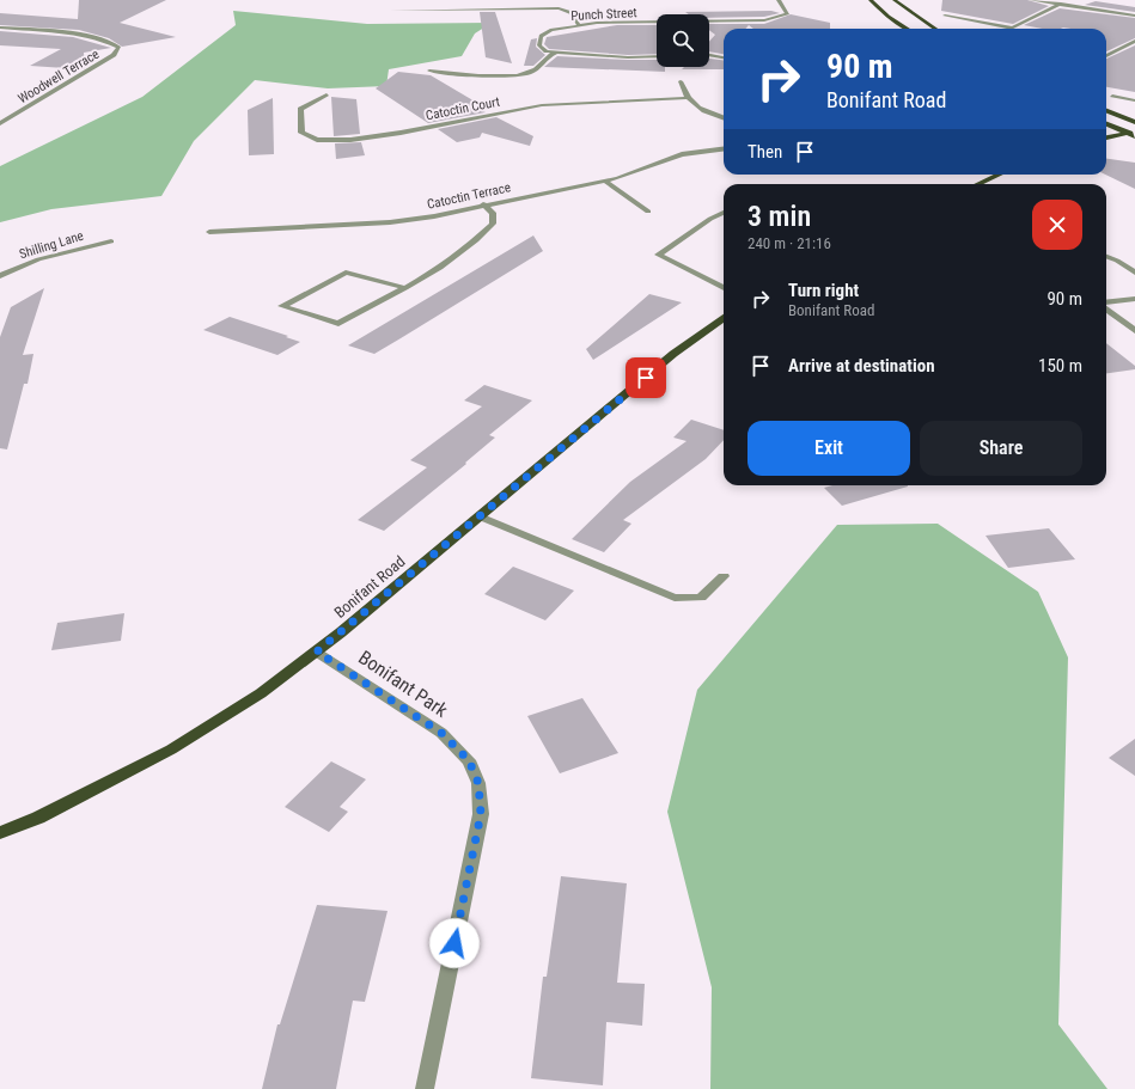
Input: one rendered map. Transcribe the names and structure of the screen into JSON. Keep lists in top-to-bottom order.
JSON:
{
  "streets": {
    "main road": ["Bonifant Road"],
    "street": [
      "Punch Street",
      "Woodwell Terrace",
      "Catoctin Court",
      "Catoctin Terrace",
      "Shilling Lane",
      "Bonifant Park"
    ]
  },
  "crossings": [
    ["Bonifant Road", "Bonifant Park"]
  ],
  "page": {
    "turn": ["90 m", "Bonifant Road"],
    "then": "Then",
    "heading": ["3 min", "240 m · 21:16"],
    "list": [
      {
        "name": "Turn right",
        "note": "Bonifant Road",
        "value": "90 m"
      },
      {
        "name": "Arrive at destination",
        "value": "150 m"
      }
    ],
    "buttons": ["Exit", "Share"]
  }
}
